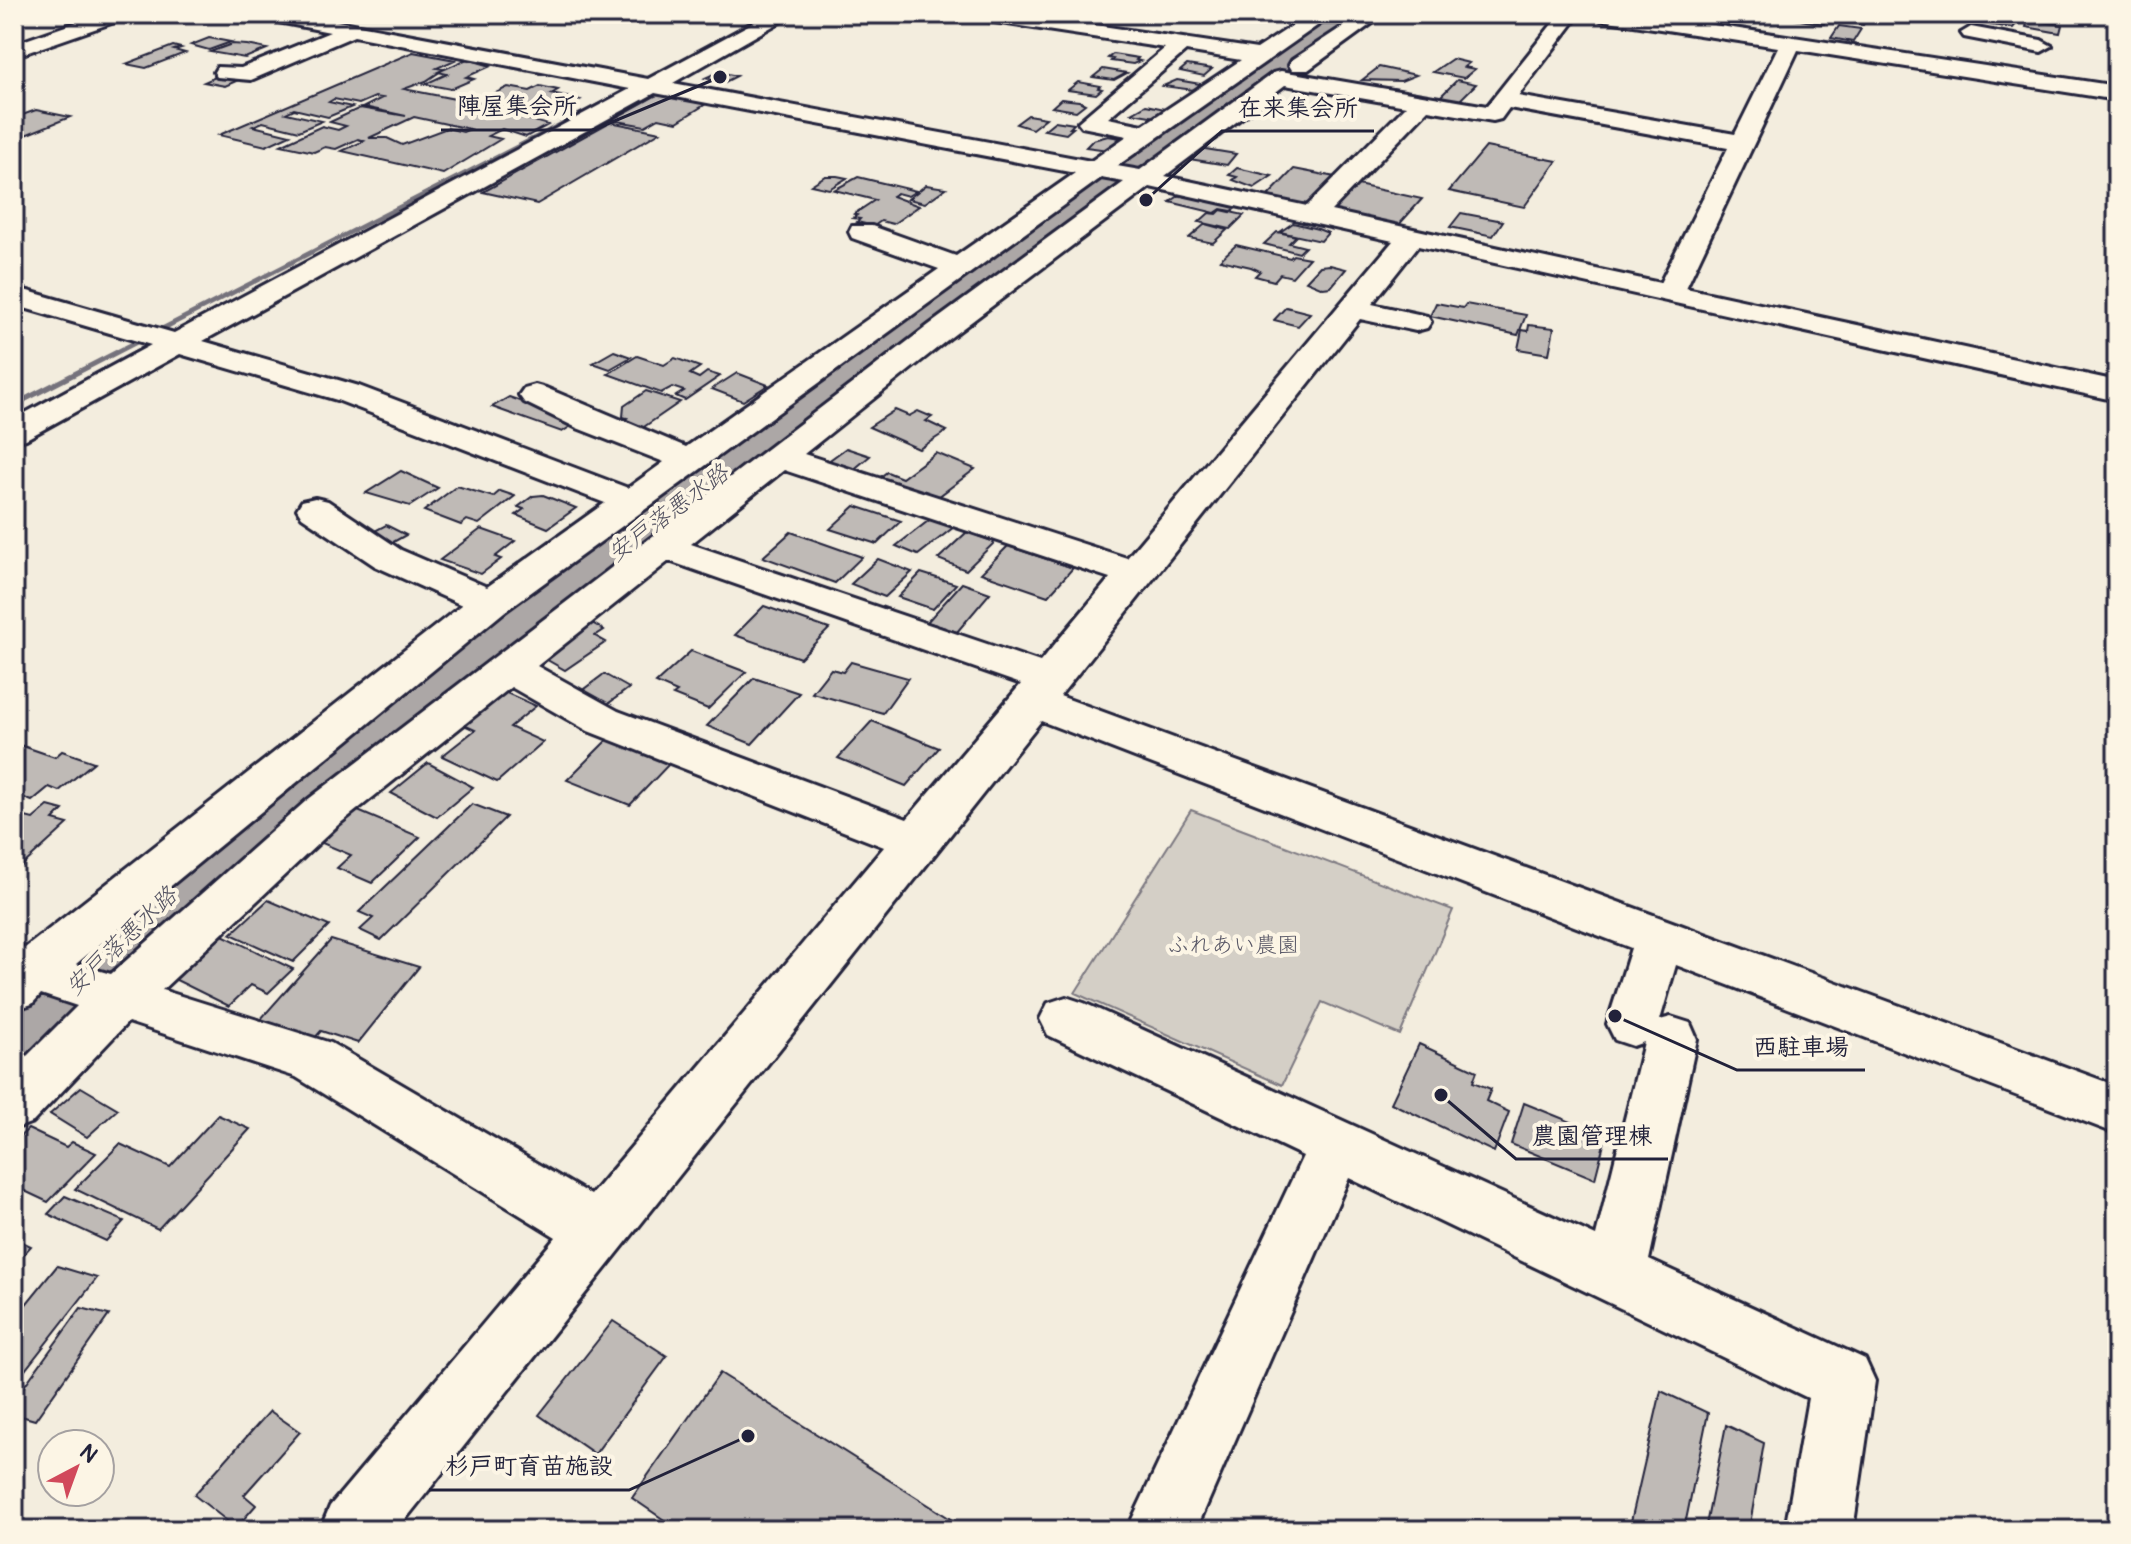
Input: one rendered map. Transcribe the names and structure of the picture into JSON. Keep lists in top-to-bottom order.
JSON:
{
  "water": ["安戸落悪水路"],
  "parks": ["ふれあい農園"],
  "places": [
    "陣屋集会所",
    "在来集会所",
    "西駐車場",
    "農園管理棟",
    "杉戸町育苗施設"
  ],
  "north": "top right"
}
